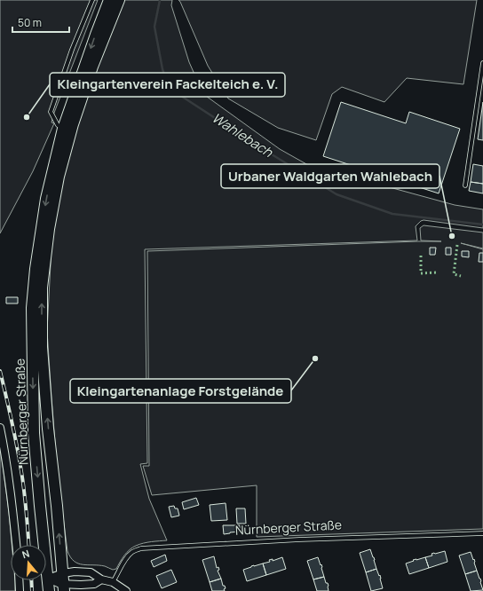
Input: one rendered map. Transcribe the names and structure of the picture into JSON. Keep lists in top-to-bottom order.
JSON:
{
  "streets": {
    "main road": ["Nürnberger Straße"]
  },
  "water": ["Wahlebach"],
  "places": ["Kleingartenverein Fackelteich e. V.", "Urbaner Waldgarten Wahlebach", "Kleingartenanlage Forstgelände"],
  "scale_bar": "50 m",
  "north": "top"
}
